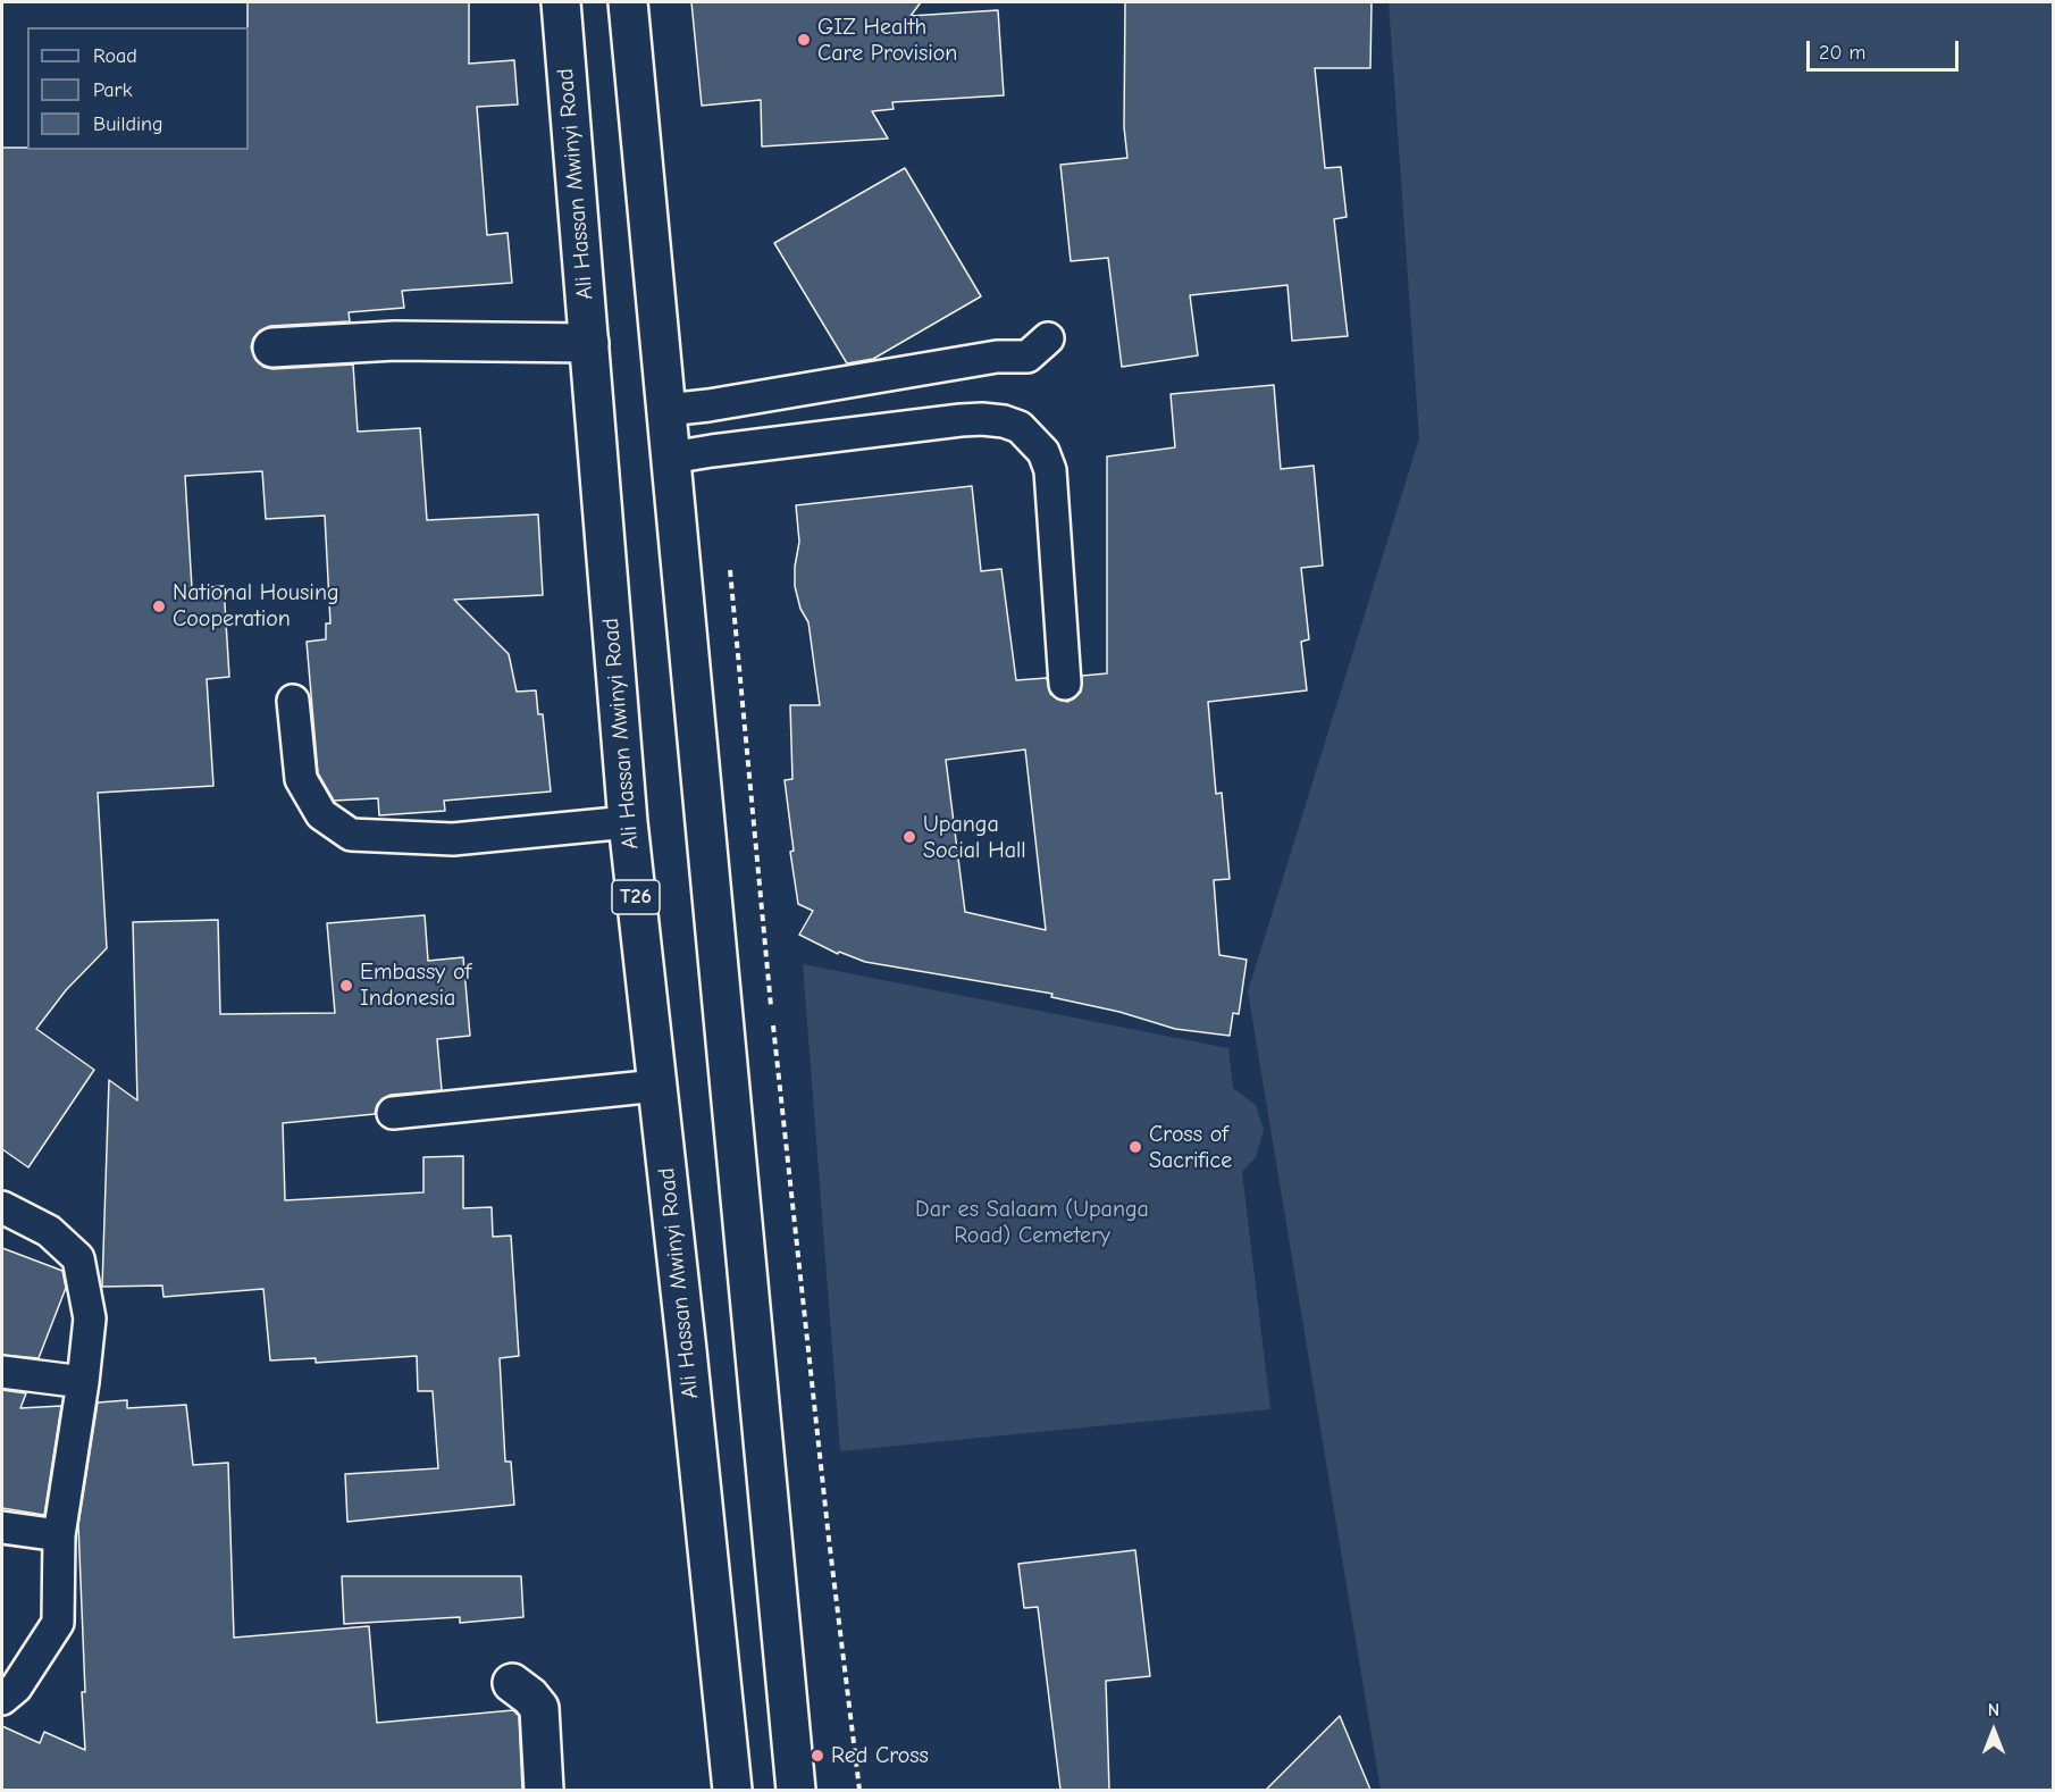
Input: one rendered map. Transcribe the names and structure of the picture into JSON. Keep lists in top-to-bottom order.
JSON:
{
  "streets": {
    "main road": ["Ali Hassan Mwinyi Road", "T26"]
  },
  "parks": ["Dar es Salaam (Upanga Road) Cemetery"],
  "places": [
    "GIZ Health Care Provision",
    "National Housing Cooperation",
    "Upanga Social Hall",
    "Embassy of Indonesia",
    "Cross of Sacrifice",
    "Red Cross"
  ],
  "legend": ["Road", "Park", "Building"],
  "scale_bar": "20 m",
  "north": "top"
}
